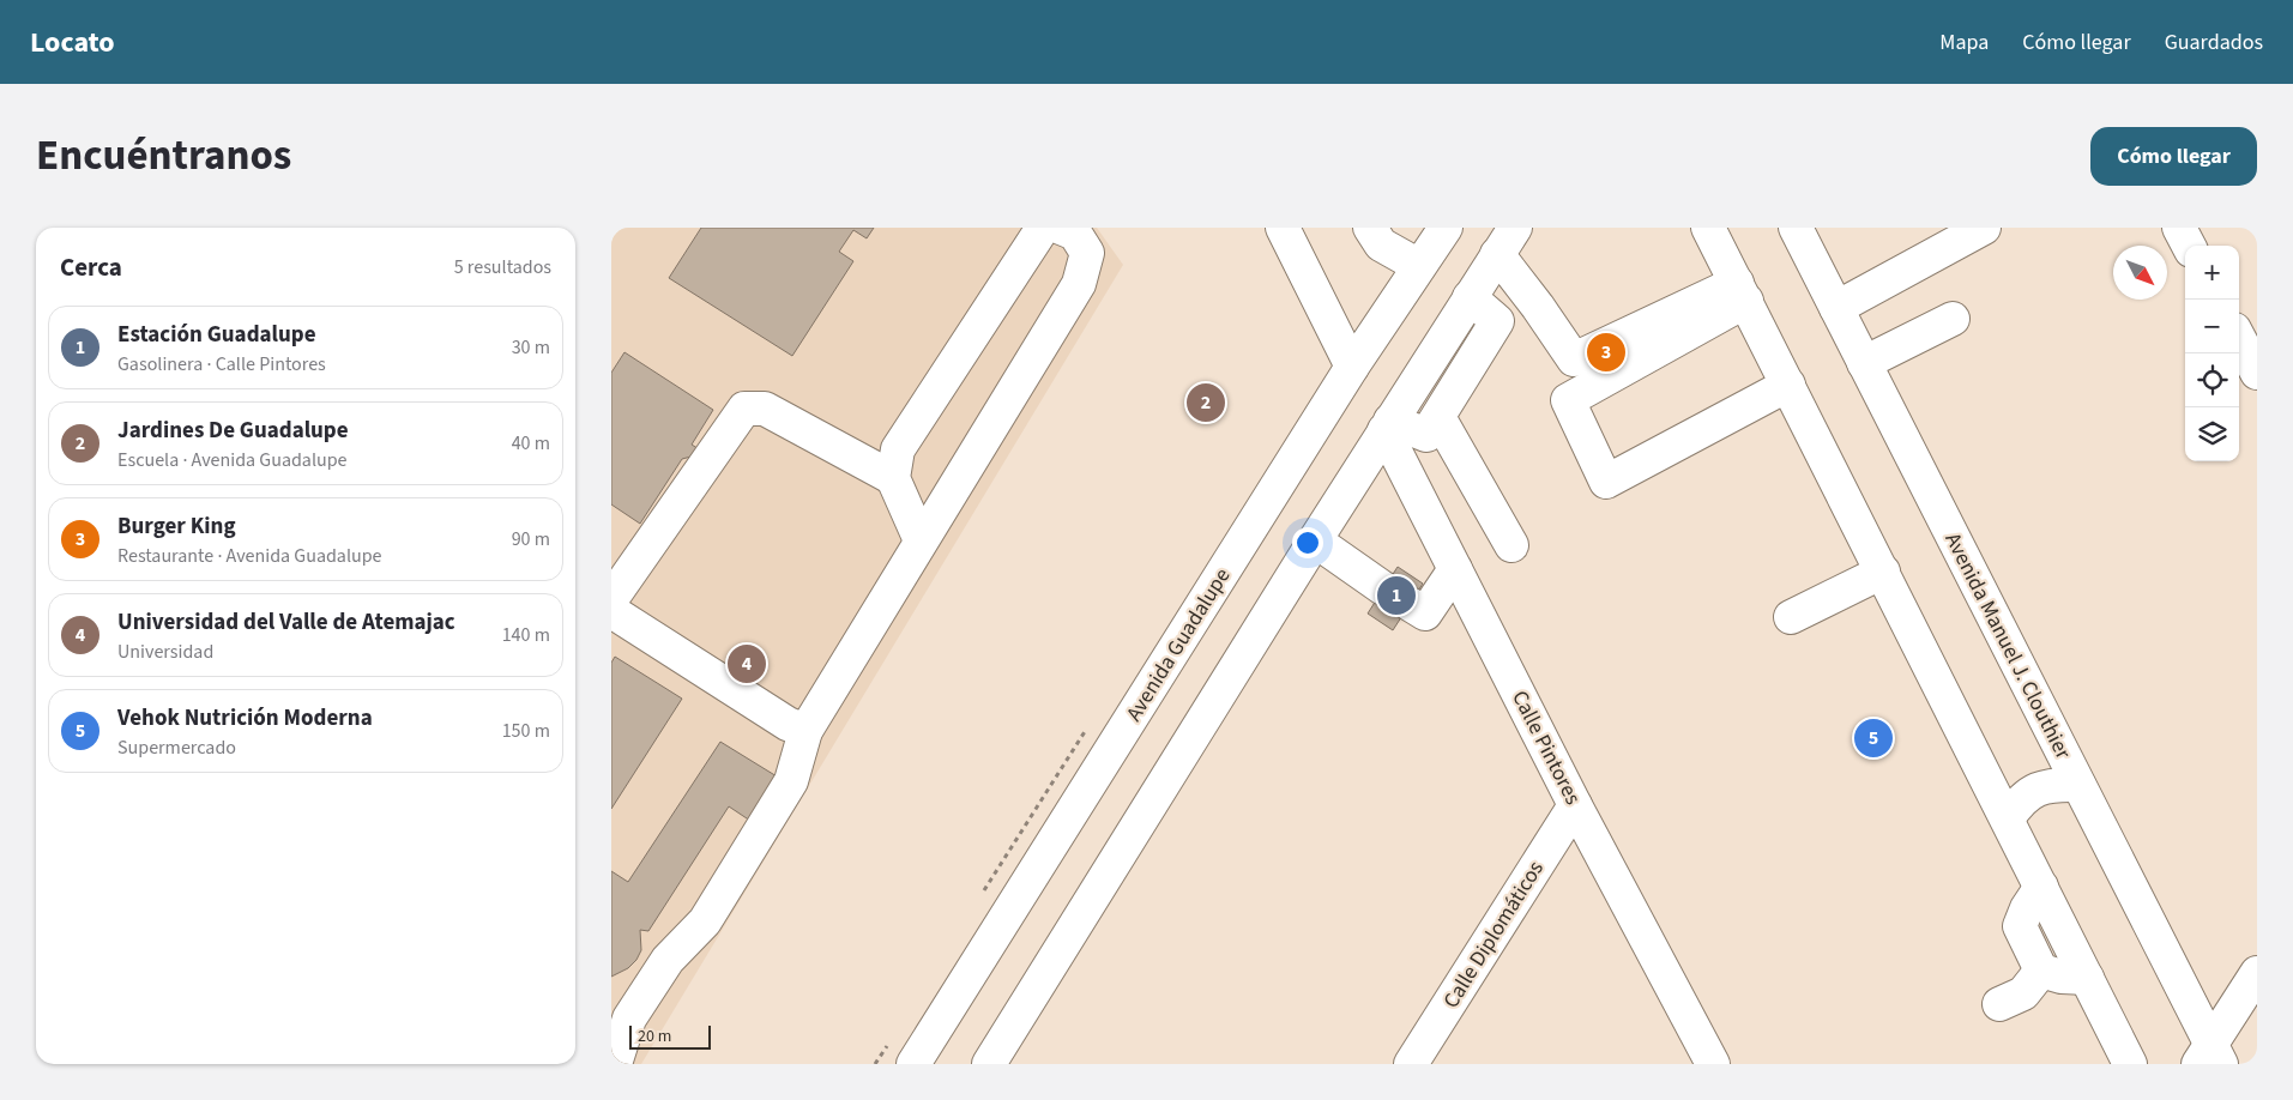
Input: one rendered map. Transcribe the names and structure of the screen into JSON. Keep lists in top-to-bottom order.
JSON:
{
  "streets": {
    "main road": [
      "Avenida Guadalupe",
      "Avenida Manuel J. Clouthier",
      "Calle Pintores",
      "Calle Diplomáticos"
    ]
  },
  "crossings": [
    ["Calle Pintores", "Calle Diplomáticos"]
  ],
  "scale_bar": "20 m",
  "north": "bottom right",
  "page": {
    "header": "Locato",
    "nav": ["Mapa", "Cómo llegar", "Guardados"],
    "title": "Encuéntranos",
    "buttons": "Cómo llegar",
    "heading": ["Cerca", "5 resultados"],
    "map_buttons": ["+", "−"],
    "list": [
      {
        "mark": "1",
        "name": "Estación Guadalupe",
        "note": "Gasolinera · Calle Pintores",
        "value": "30 m"
      },
      {
        "mark": "2",
        "name": "Jardines De Guadalupe",
        "note": "Escuela · Avenida Guadalupe",
        "value": "40 m"
      },
      {
        "mark": "3",
        "name": "Burger King",
        "note": "Restaurante · Avenida Guadalupe",
        "value": "90 m"
      },
      {
        "mark": "4",
        "name": "Universidad del Valle de Atemajac",
        "note": "Universidad",
        "value": "140 m"
      },
      {
        "mark": "5",
        "name": "Vehok Nutrición Moderna",
        "note": "Supermercado",
        "value": "150 m"
      }
    ],
    "pins": [
      "3",
      "2",
      "1",
      "4",
      "5"
    ],
    "scale": "20 m"
  }
}
